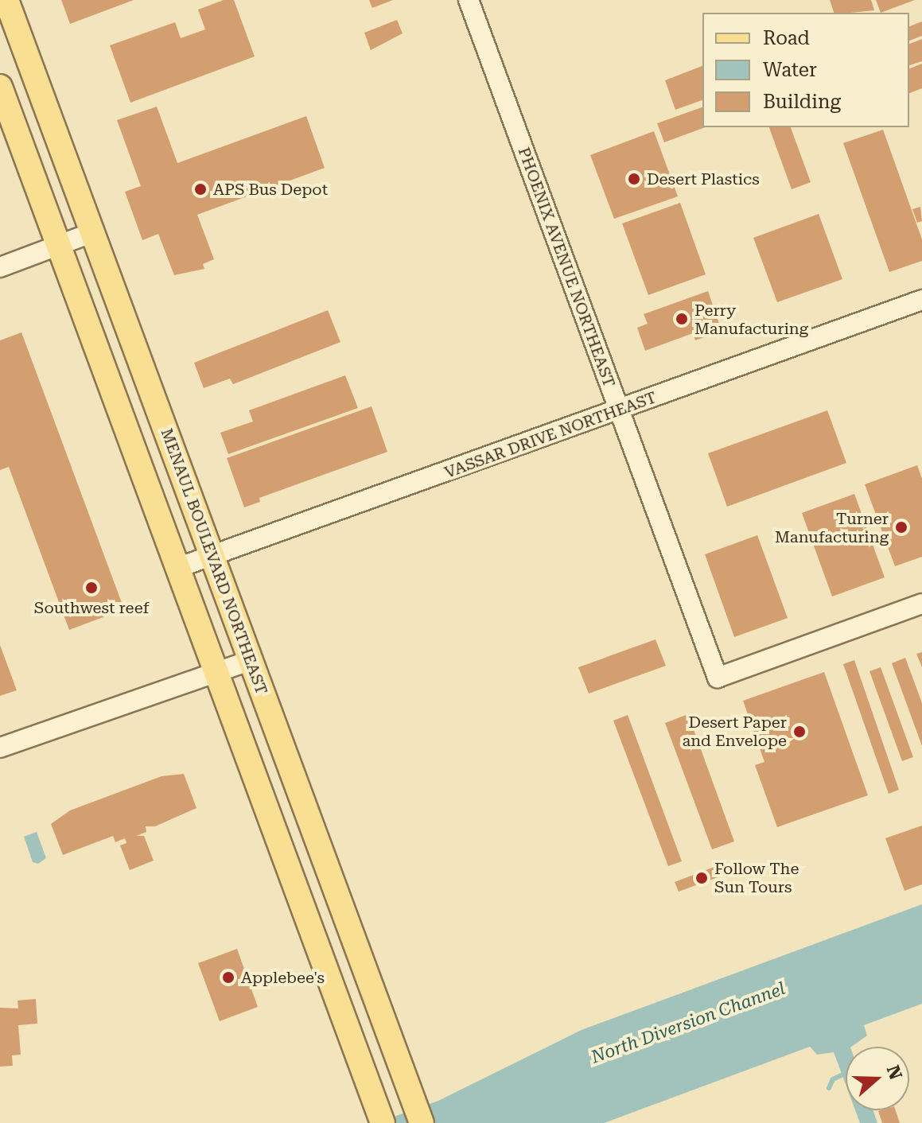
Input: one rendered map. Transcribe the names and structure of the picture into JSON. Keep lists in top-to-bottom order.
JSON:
{
  "streets": {
    "main road": ["MENAUL BOULEVARD NORTHEAST"],
    "street": ["PHOENIX AVENUE NORTHEAST", "VASSAR DRIVE NORTHEAST"]
  },
  "crossings": [
    ["PHOENIX AVENUE NORTHEAST", "VASSAR DRIVE NORTHEAST"],
    ["VASSAR DRIVE NORTHEAST", "MENAUL BOULEVARD NORTHEAST"]
  ],
  "water": ["North Diversion Channel"],
  "places": [
    "Desert Plastics",
    "APS Bus Depot",
    "Perry Manufacturing",
    "Turner Manufacturing",
    "Southwest reef",
    "Desert Paper and Envelope",
    "Follow The Sun Tours",
    "Applebee's"
  ],
  "legend": ["Road", "Water", "Building"],
  "north": "right"
}
